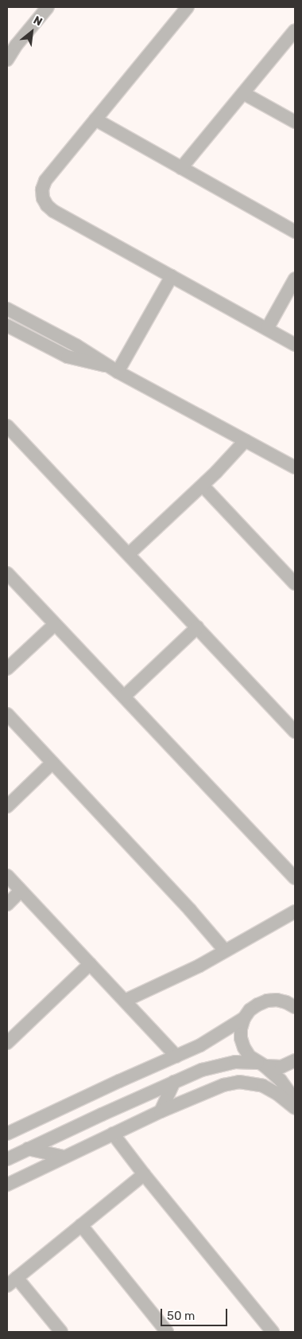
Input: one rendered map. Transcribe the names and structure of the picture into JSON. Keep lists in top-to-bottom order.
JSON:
{
  "scale_bar": "50 m",
  "north": "top right"
}
